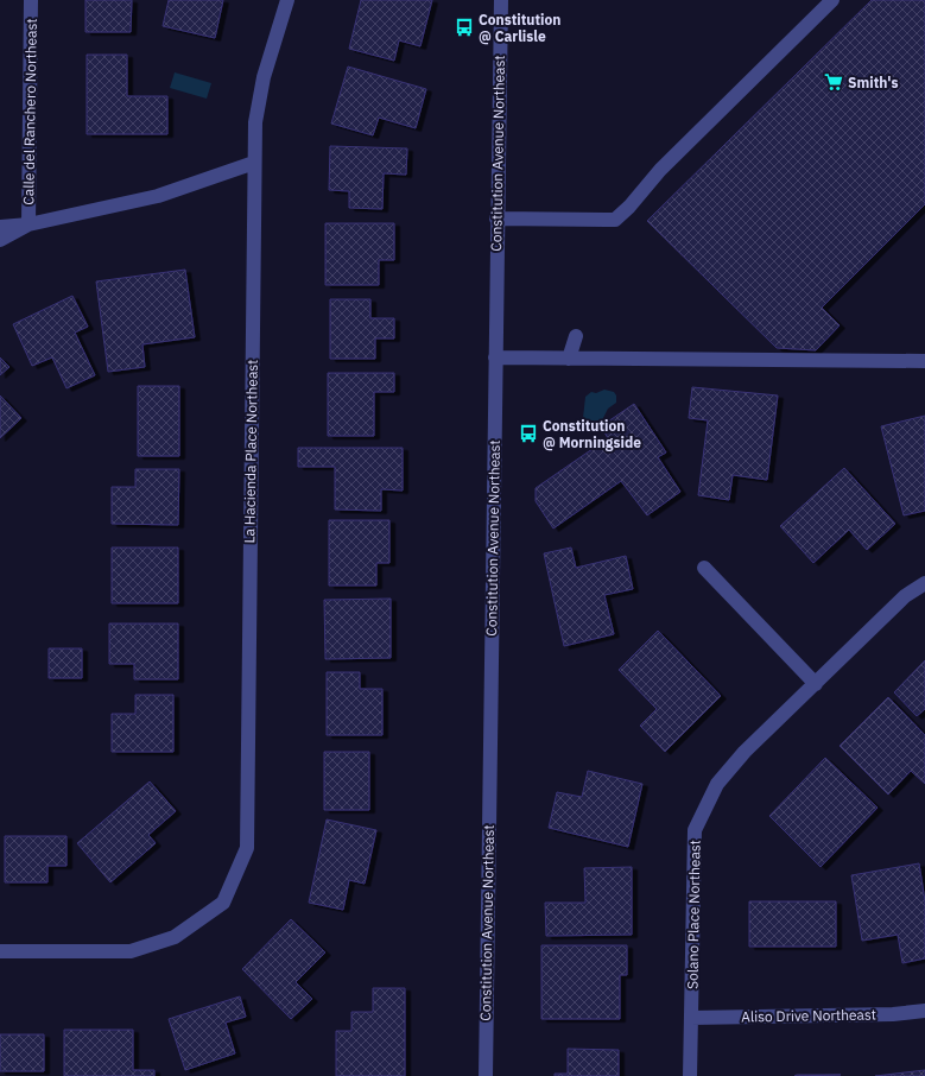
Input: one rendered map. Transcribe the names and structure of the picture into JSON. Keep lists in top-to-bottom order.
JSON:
{
  "streets": {
    "street": [
      "Calle del Ranchero Northeast",
      "Constitution Avenue Northeast",
      "La Hacienda Place Northeast",
      "Solano Place Northeast",
      "Aliso Drive Northeast"
    ]
  },
  "crossings": [
    ["Solano Place Northeast", "Aliso Drive Northeast"]
  ],
  "places": {
    "bus stop": ["Constitution @ Carlisle", "Constitution @ Morningside"],
    "supermarket": ["Smith's"]
  }
}
